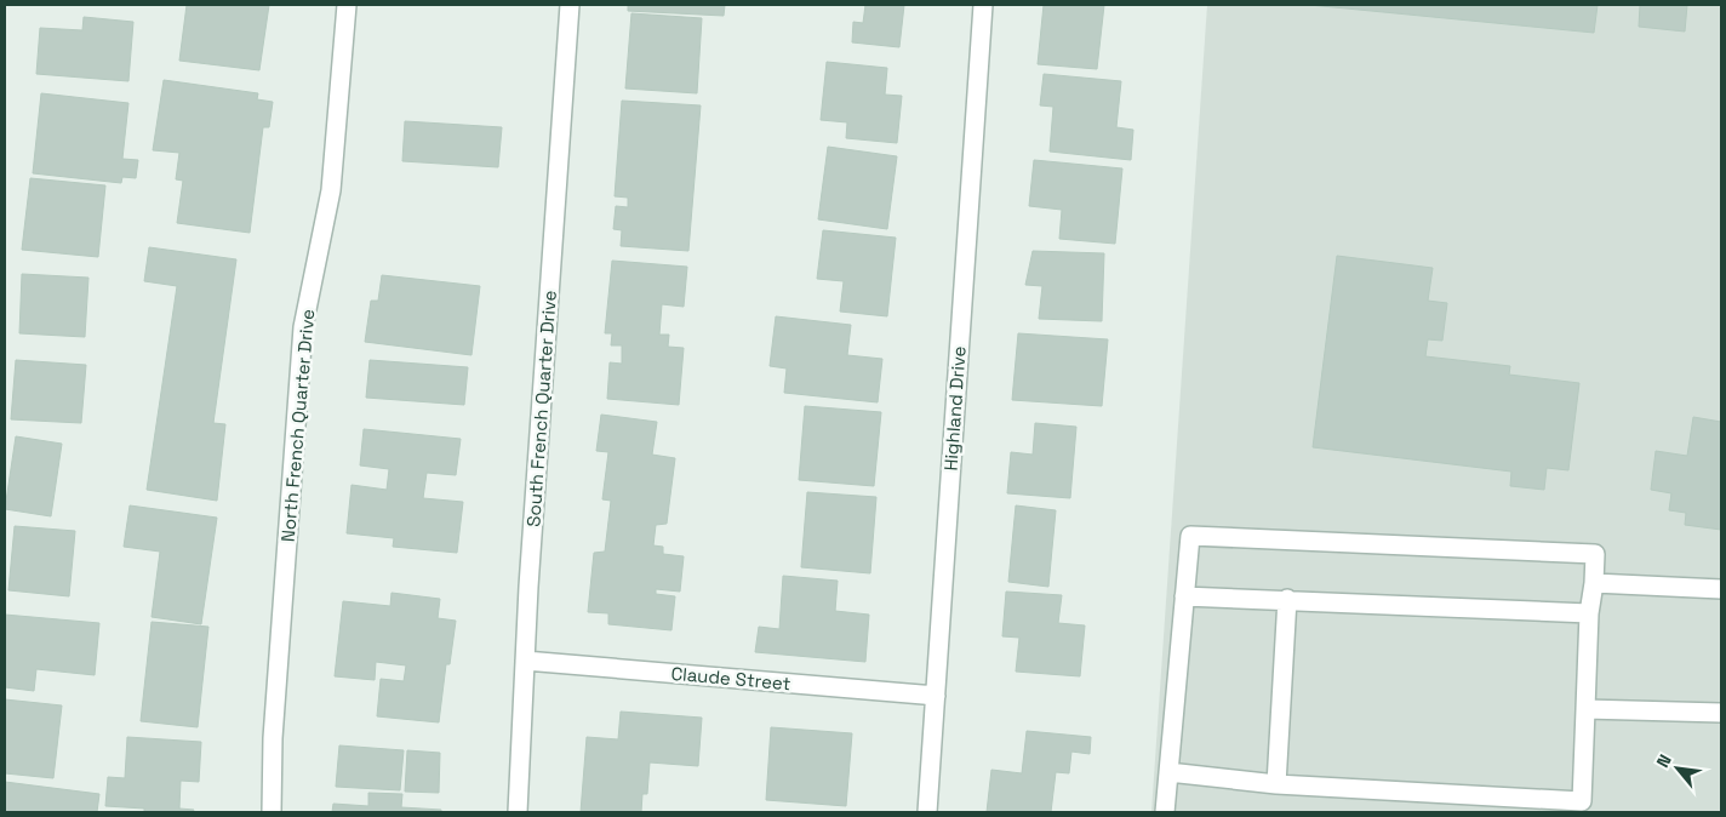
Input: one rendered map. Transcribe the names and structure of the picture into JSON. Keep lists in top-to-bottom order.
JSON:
{
  "streets": {
    "street": [
      "South French Quarter Drive",
      "Highland Drive",
      "North French Quarter Drive",
      "Claude Street"
    ]
  },
  "crossings": [
    ["South French Quarter Drive", "Claude Street"],
    ["Highland Drive", "Claude Street"]
  ],
  "north": "top left"
}
